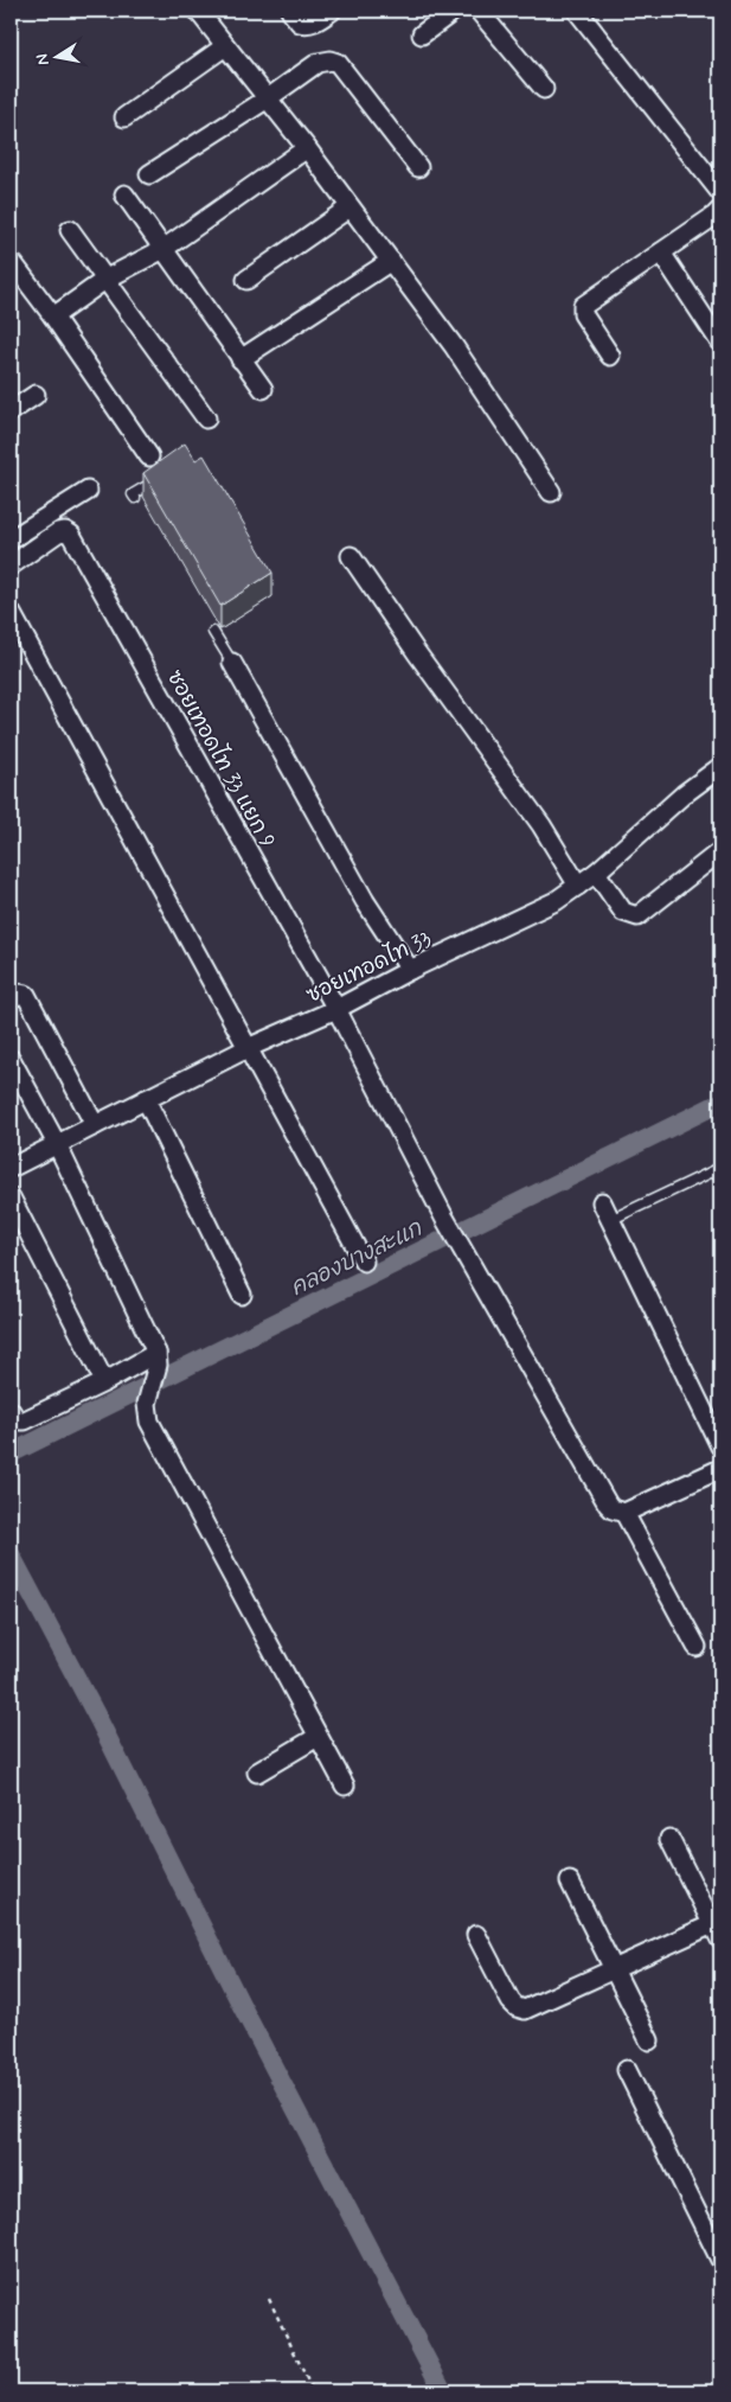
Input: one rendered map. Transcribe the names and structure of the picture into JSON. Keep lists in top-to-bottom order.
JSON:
{
  "streets": {
    "street": ["ซอยเทอดไท 33 แยก 9", "ซอยเทอดไท 33"]
  },
  "crossings": [
    ["ซอยเทอดไท 33 แยก 9", "ซอยเทอดไท 33"]
  ],
  "water": ["คลองบางสะแก"],
  "north": "left"
}
